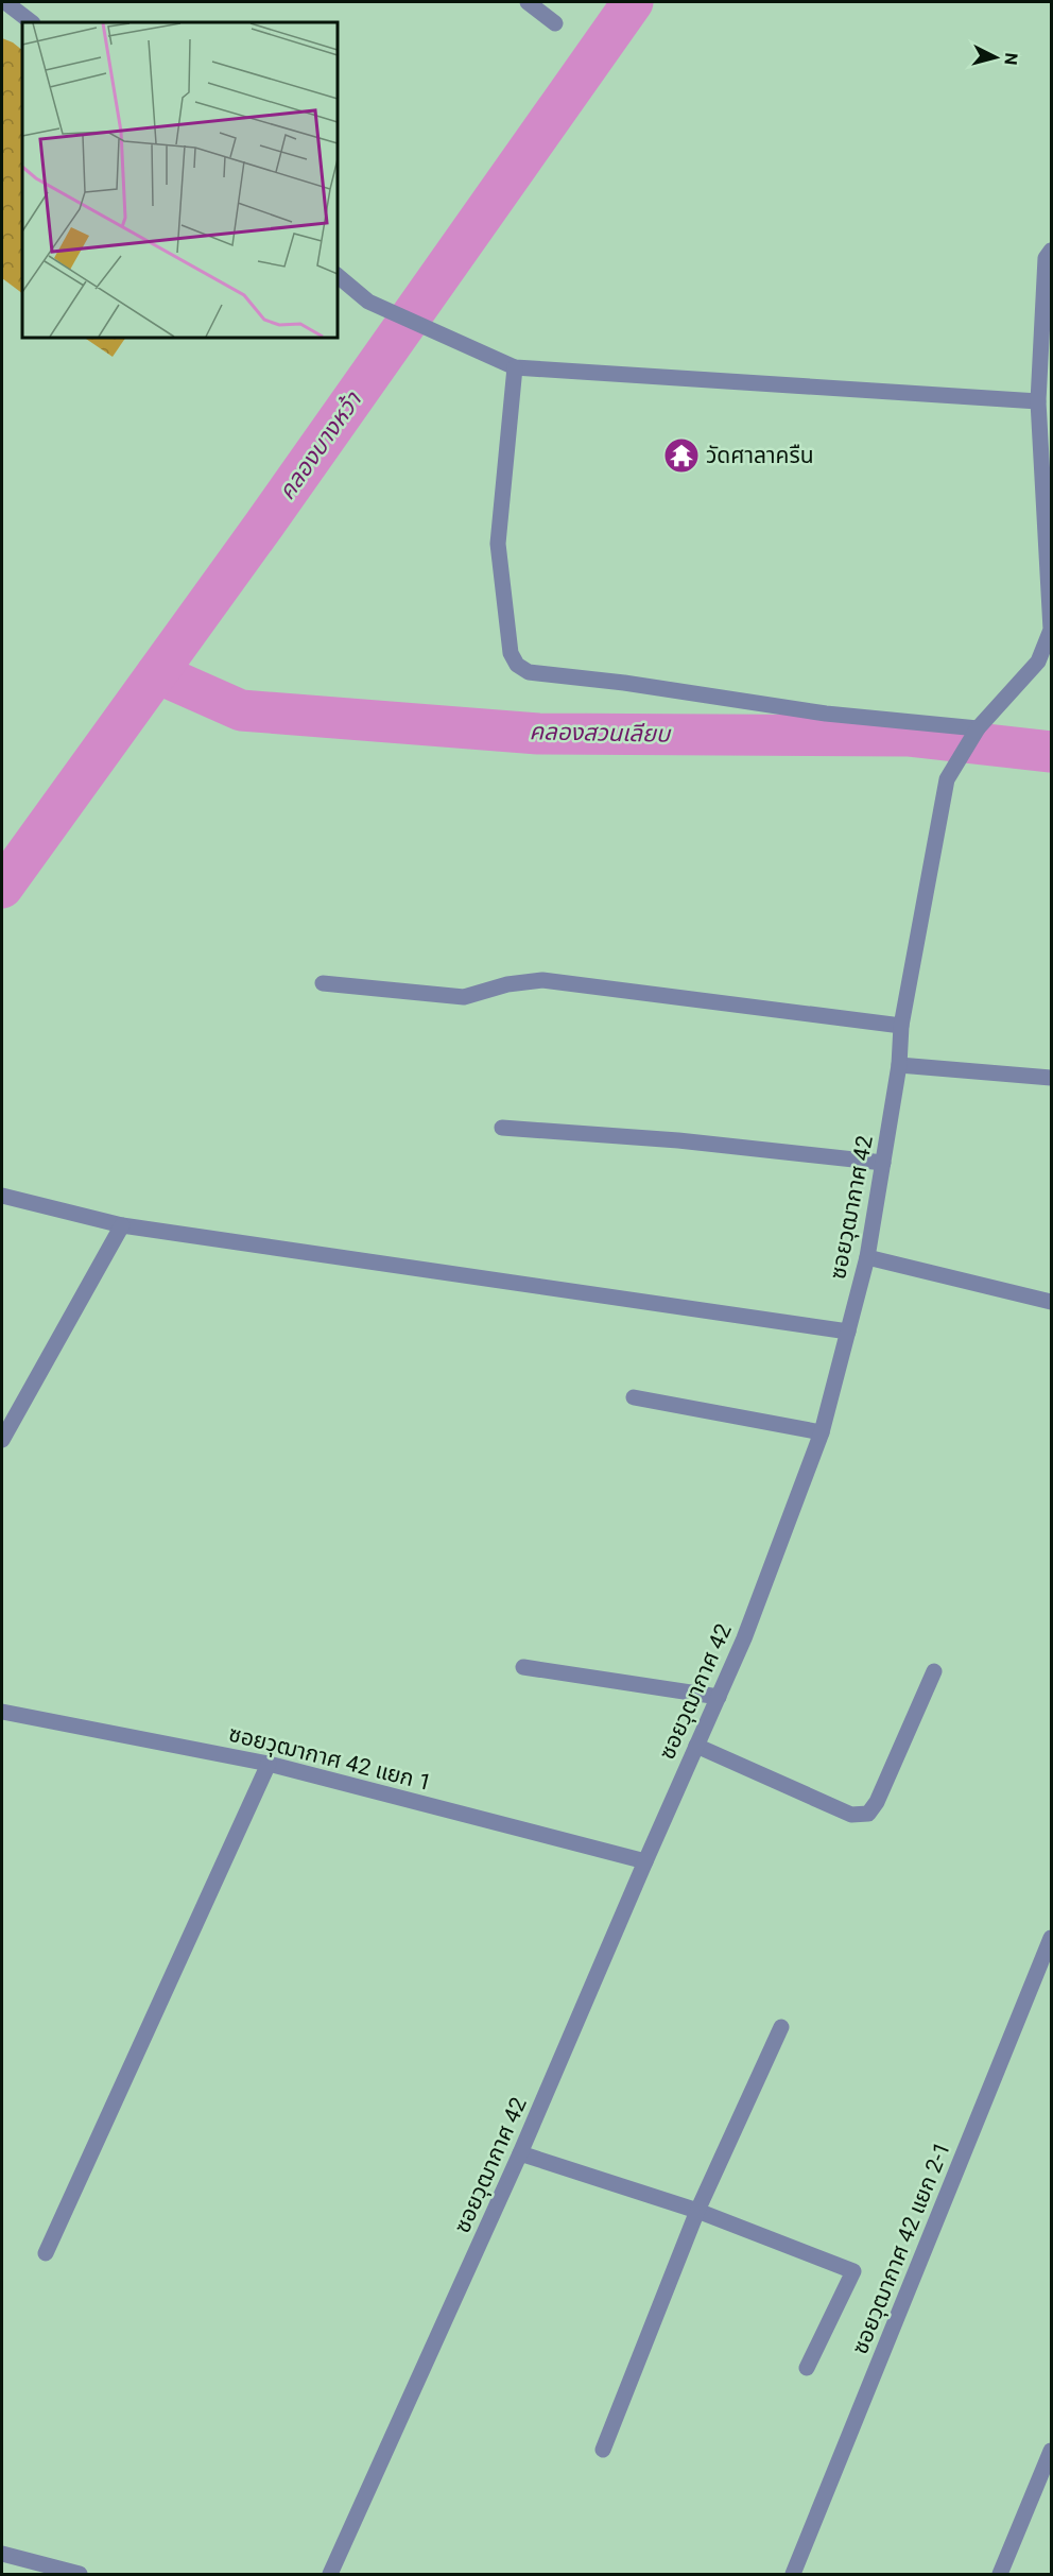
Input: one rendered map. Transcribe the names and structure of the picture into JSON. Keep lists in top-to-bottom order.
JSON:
{
  "streets": {
    "street": ["ซอยวุฒากาศ 42", "ซอยวุฒากาศ 42 แยก 1", "ซอยวุฒากาศ 42 แยก 2-1"]
  },
  "crossings": [
    ["ซอยวุฒากาศ 42", "ซอยวุฒากาศ 42 แยก 1"]
  ],
  "water": ["คลองบางหว้า", "คลองสวนเลียบ"],
  "places": {
    "temple": ["วัดศาลาครืน"]
  },
  "north": "right"
}
